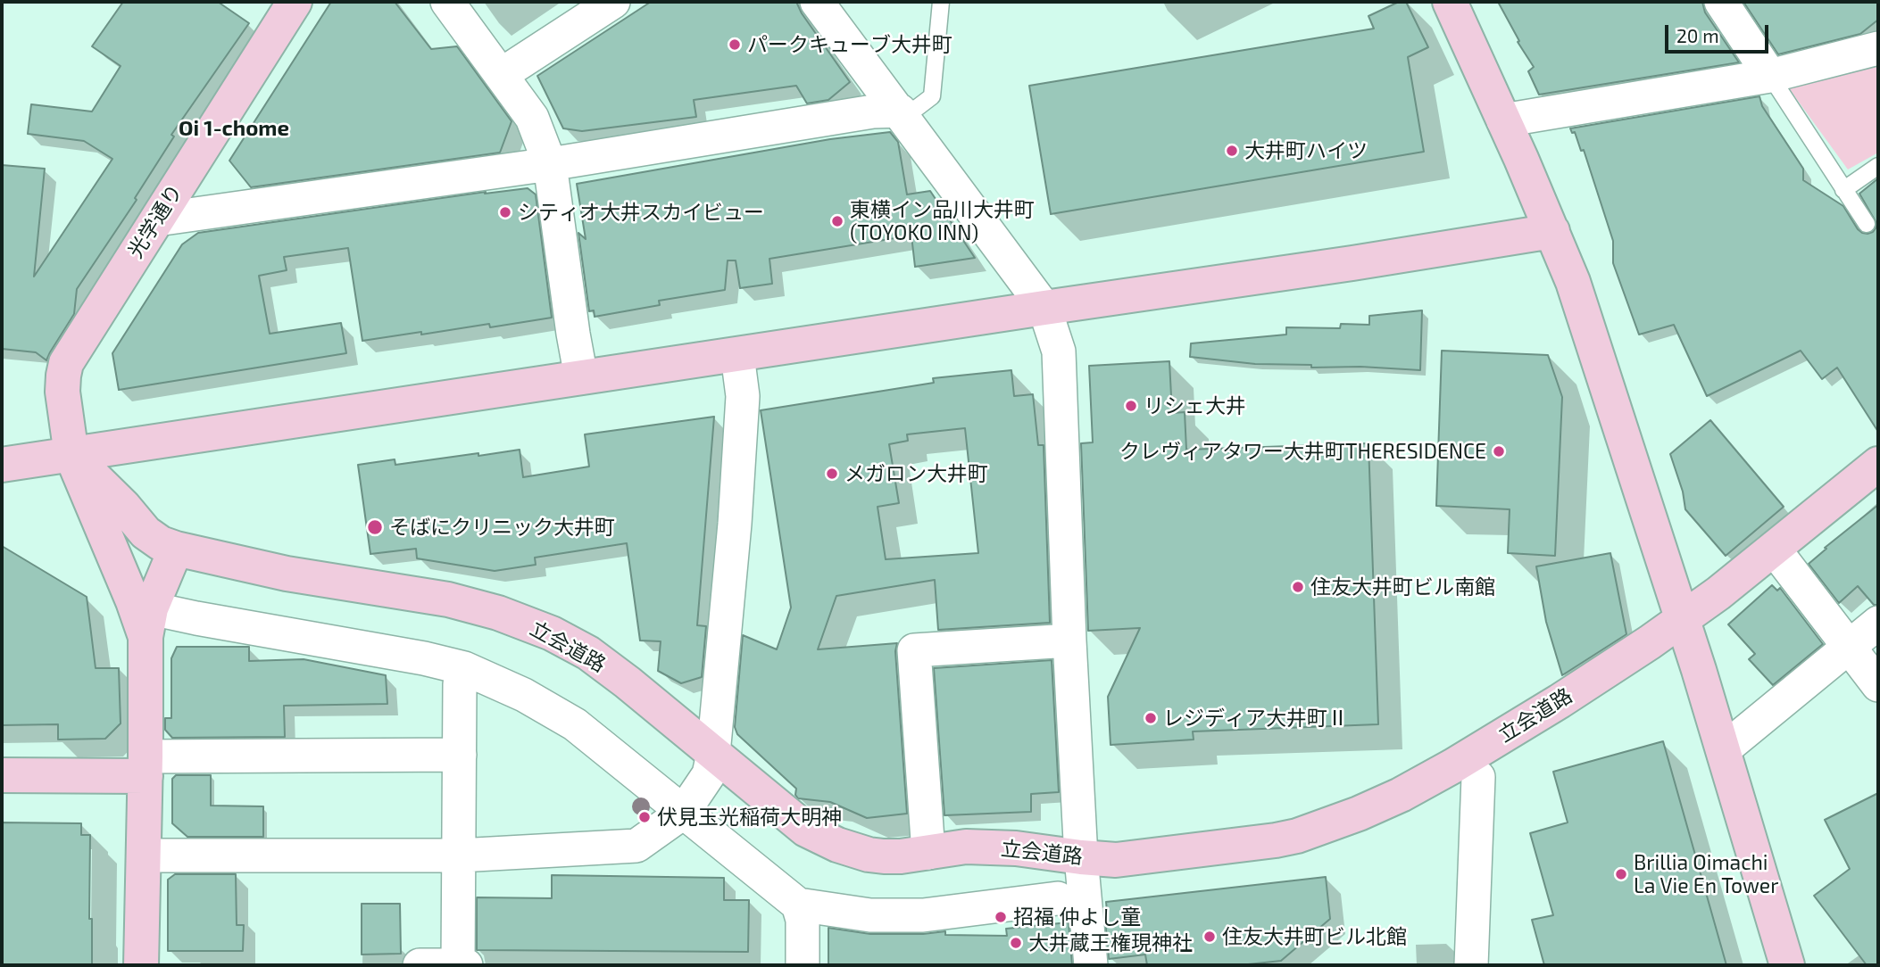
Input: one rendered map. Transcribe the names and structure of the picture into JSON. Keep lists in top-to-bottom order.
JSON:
{
  "streets": {
    "street": ["光学通り", "立会道路"]
  },
  "crossings": [
    ["光学通り", "立会道路"]
  ],
  "districts": ["Oi 1-chome"],
  "places": [
    "パークキューブ大井町",
    "大井町ハイツ",
    "シティオ大井スカイビュー",
    "東横イン品川大井町 (TOYOKO INN)",
    "リシェ大井",
    "クレヴィアタワー大井町THERESIDENCE",
    "メガロン大井町",
    "そばにクリニック大井町",
    "住友大井町ビル南館",
    "レジディア大井町Ⅱ",
    "伏見玉光稲荷大明神",
    "Brillia Oimachi La Vie En Tower",
    "招福 仲よし童",
    "住友大井町ビル北館",
    "大井蔵王権現神社"
  ],
  "scale_bar": "20 m"
}
